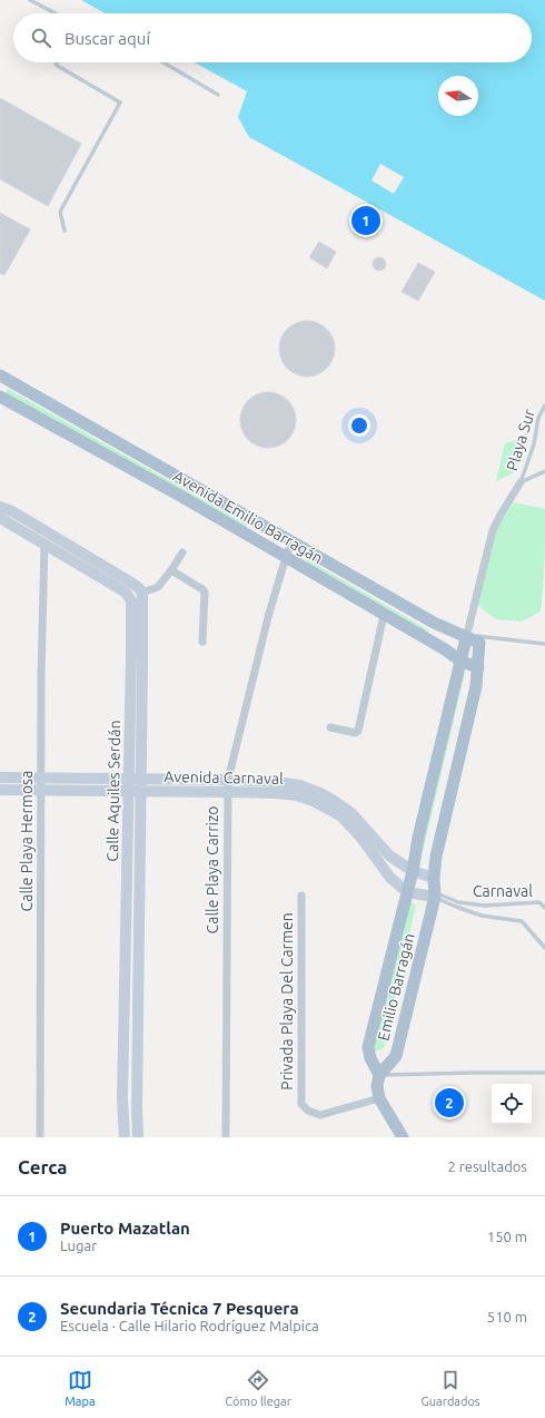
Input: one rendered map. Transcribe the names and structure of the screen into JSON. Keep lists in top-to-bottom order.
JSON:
{
  "streets": {
    "main road": ["Avenida Emilio Barragán", "Emilio Barragán"],
    "street": [
      "Avenida Carnaval",
      "Calle Aquiles Serdán",
      "Calle Playa Hermosa",
      "Calle Playa Carrizo",
      "Privada Playa Del Carmen"
    ],
    "lane": ["Playa Sur", "Carnaval"]
  },
  "crossings": [
    ["Avenida Emilio Barragán", "Calle Playa Carrizo"],
    ["Avenida Emilio Barragán", "Emilio Barragán"],
    ["Avenida Carnaval", "Calle Aquiles Serdán"],
    ["Avenida Carnaval", "Calle Playa Hermosa"],
    ["Avenida Carnaval", "Calle Playa Carrizo"],
    ["Avenida Carnaval", "Emilio Barragán"],
    ["Calle Aquiles Serdán", "Calle Playa Hermosa"],
    ["Carnaval", "Emilio Barragán"]
  ],
  "north": "left",
  "page": {
    "search": "Buscar aquí",
    "pins": ["1", "2"],
    "heading": ["Cerca", "2 resultados"],
    "list": [
      {
        "mark": "1",
        "name": "Puerto Mazatlan",
        "note": "Lugar",
        "value": "150 m"
      },
      {
        "mark": "2",
        "name": "Secundaria Técnica 7 Pesquera",
        "note": "Escuela · Calle Hilario Rodríguez Malpica",
        "value": "510 m"
      }
    ],
    "nav": ["Mapa", "Cómo llegar", "Guardados"]
  }
}
